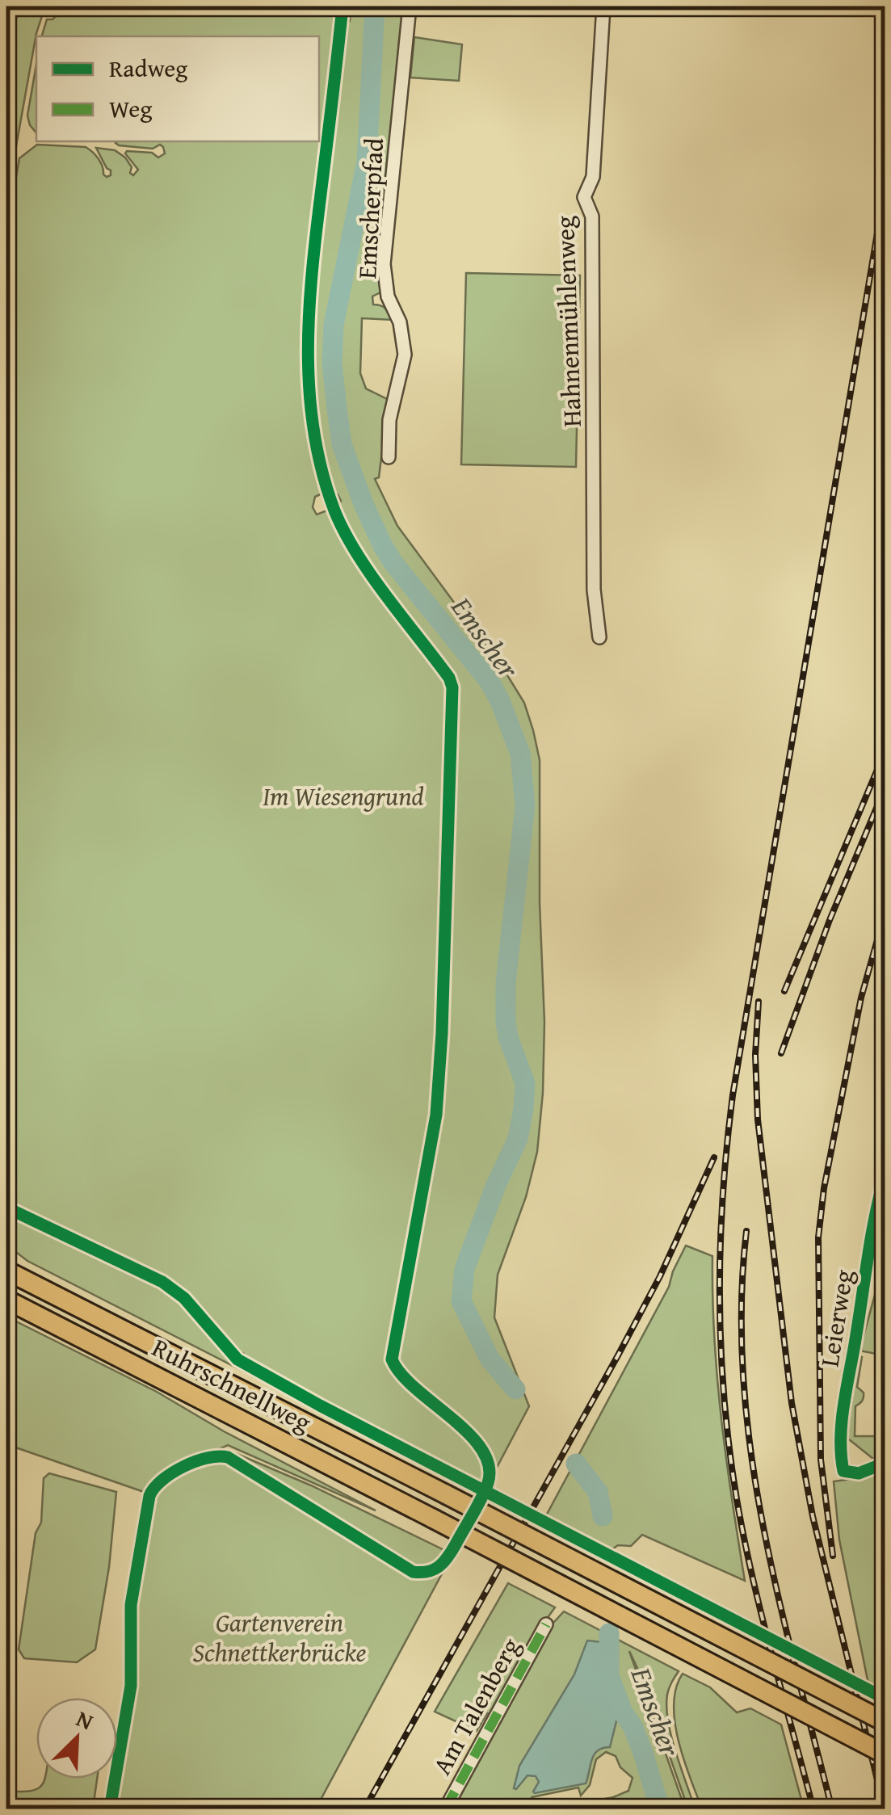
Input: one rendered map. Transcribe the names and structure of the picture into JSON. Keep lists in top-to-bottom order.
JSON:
{
  "streets": {
    "highway": ["Ruhrschnellweg"],
    "street": [
      "Emscherpfad",
      "Hahnenmühlenweg",
      "Leierweg",
      "Am Talenberg"
    ]
  },
  "water": ["Emscher"],
  "parks": ["Im Wiesengrund", "Gartenverein Schnettkerbrücke"],
  "legend": ["Radweg", "Weg"],
  "north": "top right"
}
